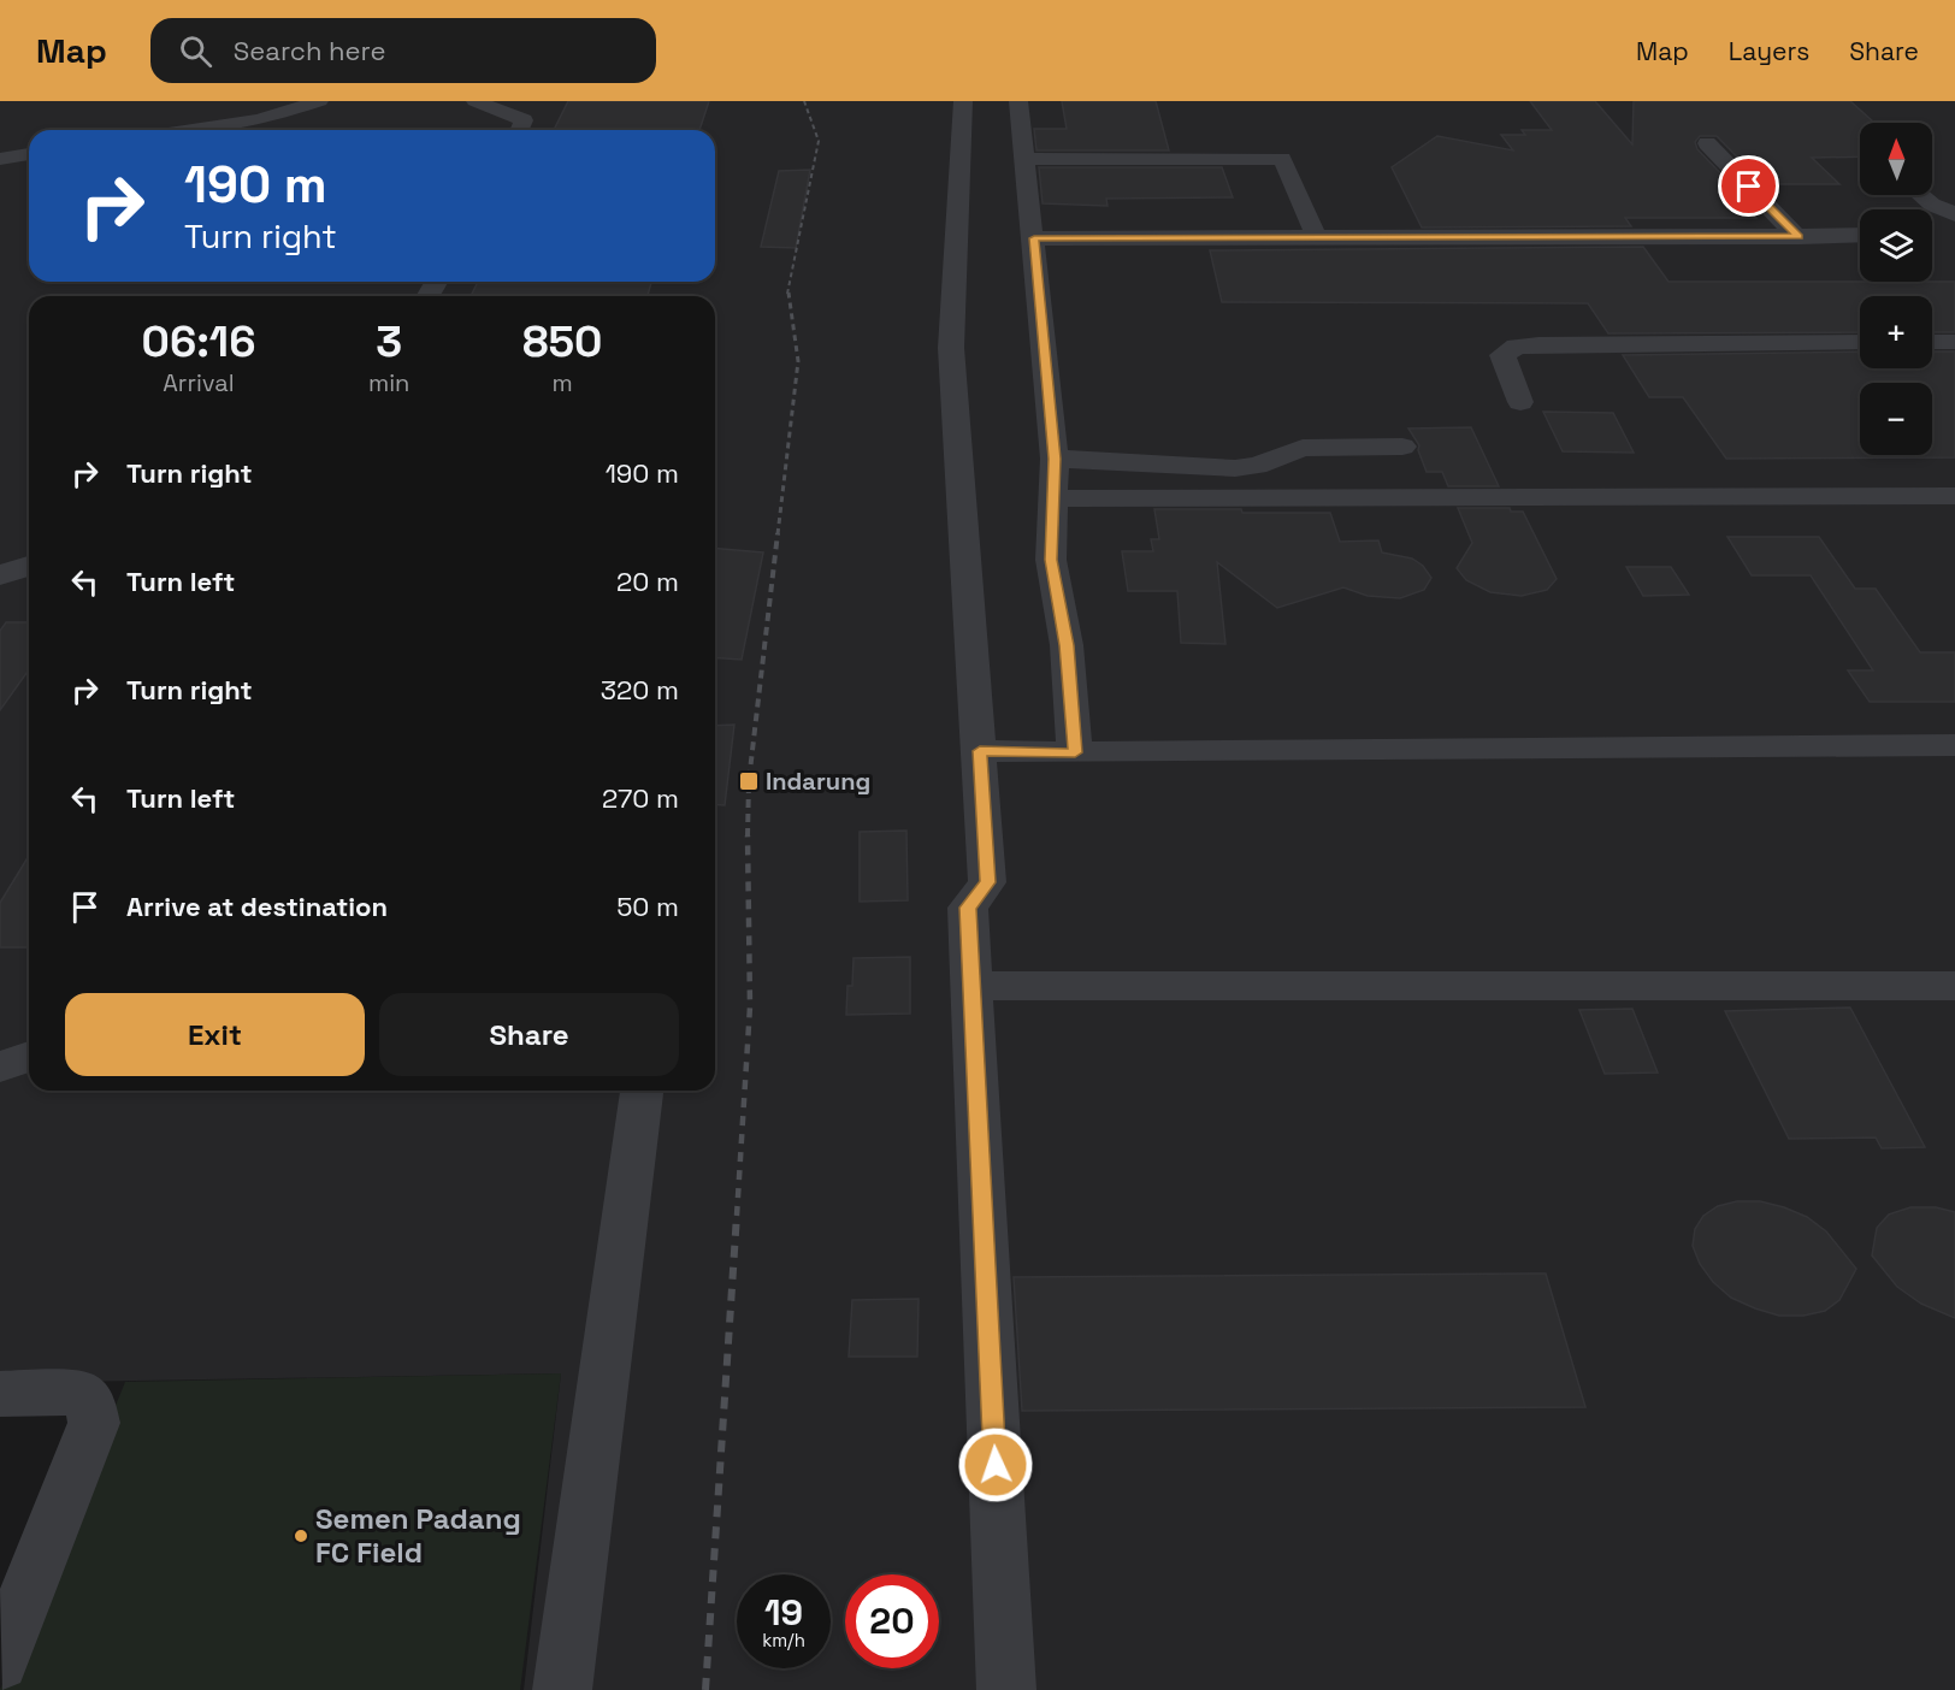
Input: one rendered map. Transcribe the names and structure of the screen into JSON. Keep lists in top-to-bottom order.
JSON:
{
  "places": {
    "transit": ["Indarung"],
    "other": ["Semen Padang FC Field"]
  },
  "north": "top",
  "page": {
    "header": "Map",
    "search": "Search here",
    "nav": ["Map", "Layers", "Share"],
    "map_buttons": ["+", "−"],
    "turn": ["190 m", "Turn right"],
    "eta": [
      "06:16",
      "Arrival",
      "3",
      "min",
      "850",
      "m"
    ],
    "list": [
      {
        "name": "Turn right",
        "value": "190 m"
      },
      {
        "name": "Turn left",
        "value": "20 m"
      },
      {
        "name": "Turn right",
        "value": "320 m"
      },
      {
        "name": "Turn left",
        "value": "270 m"
      },
      {
        "name": "Arrive at destination",
        "value": "50 m"
      }
    ],
    "buttons": ["Exit", "Share"],
    "speed": "19 km/h",
    "limit": "20"
  }
}
